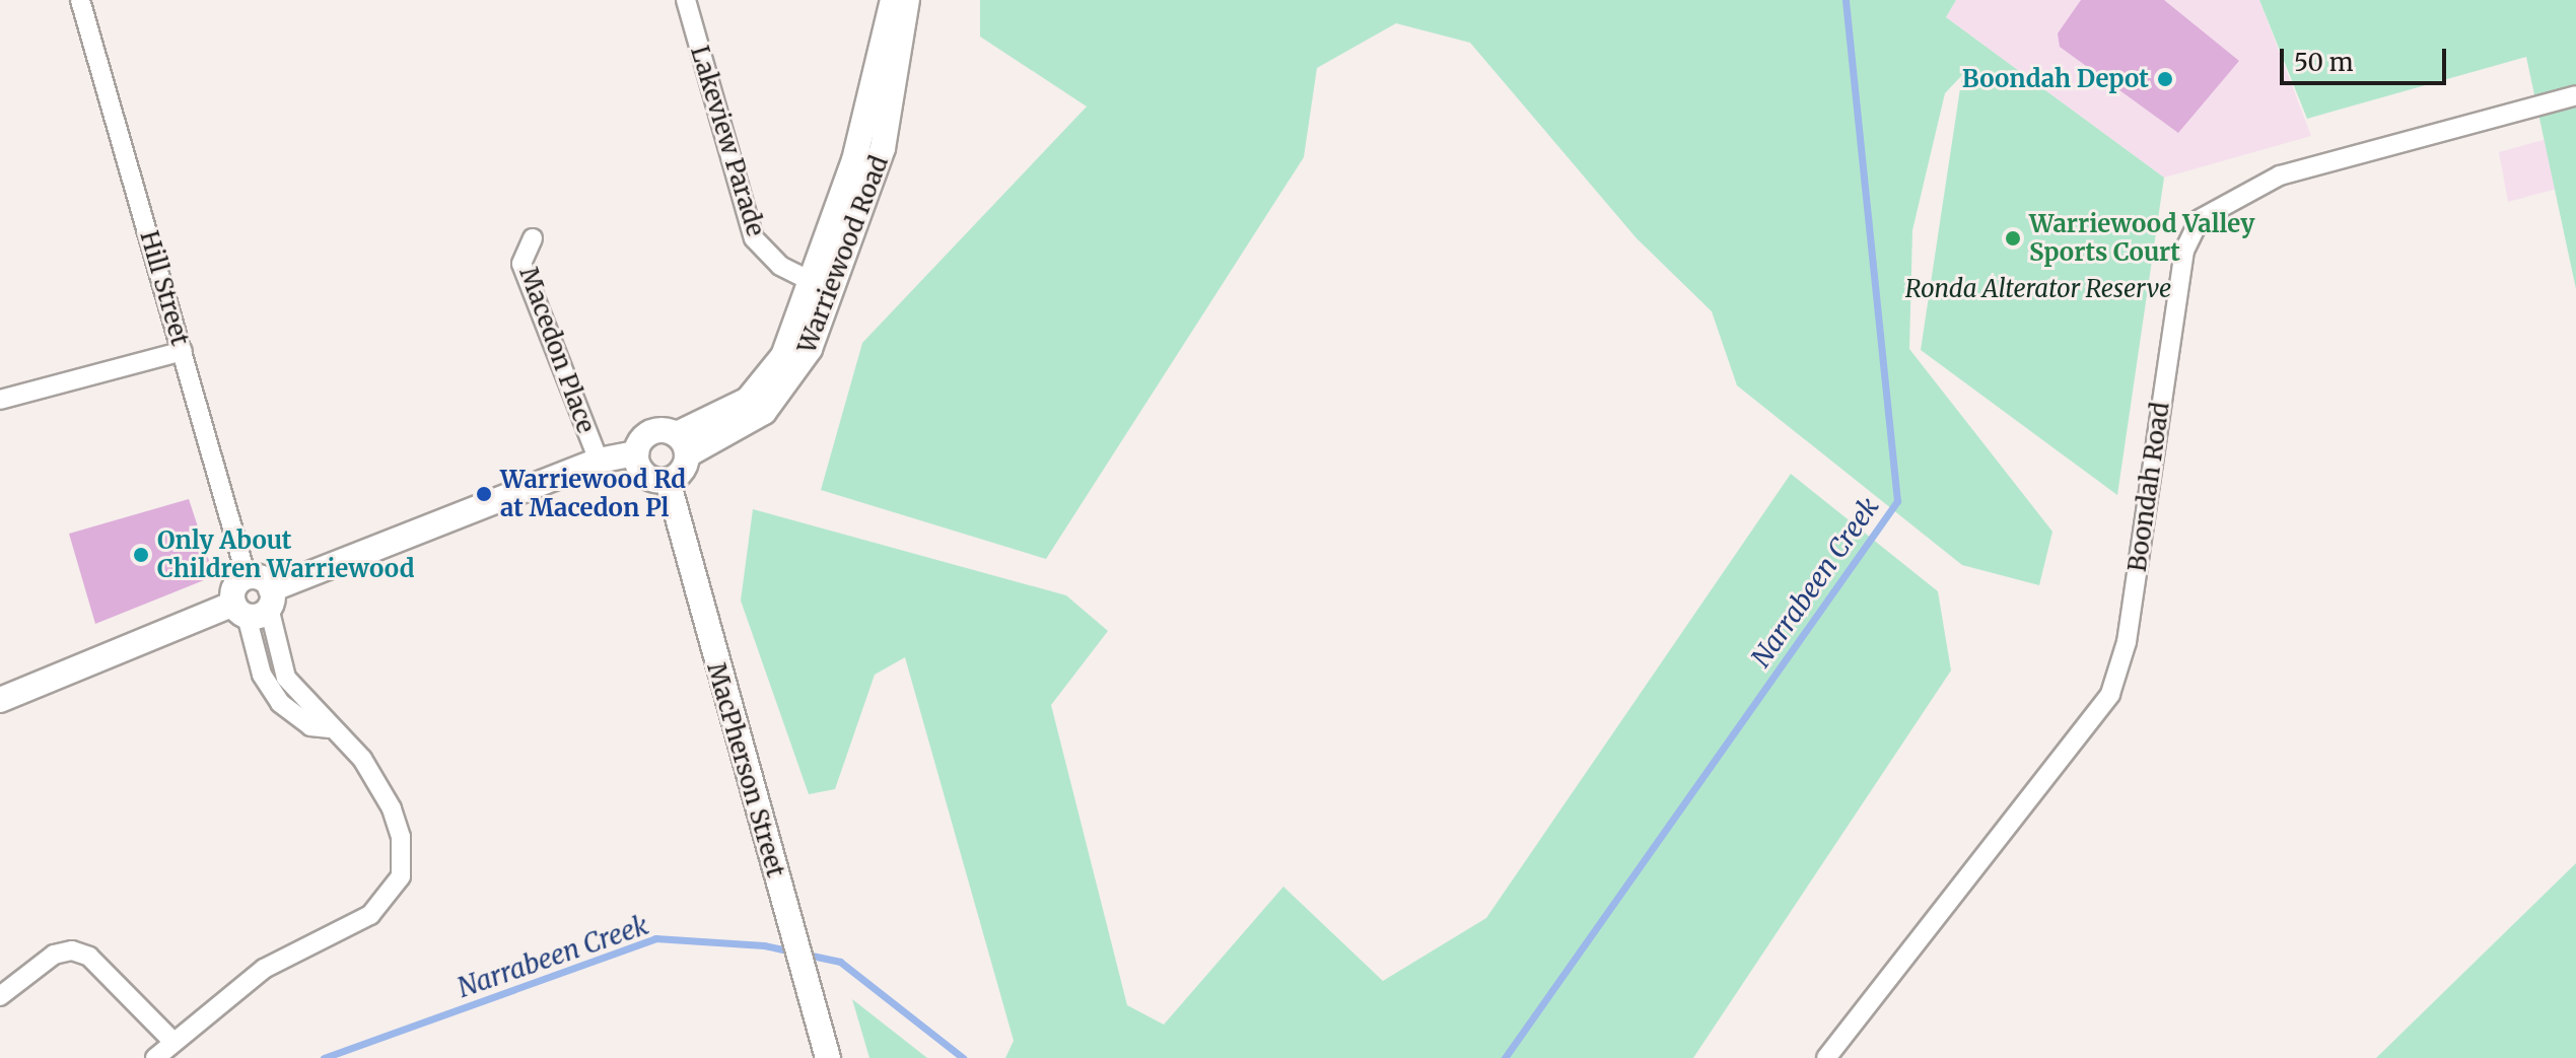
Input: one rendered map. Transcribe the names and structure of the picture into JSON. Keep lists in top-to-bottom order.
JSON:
{
  "streets": {
    "street": [
      "Lakeview Parade",
      "Warriewood Road",
      "Hill Street",
      "Macedon Place",
      "Boondah Road",
      "MacPherson Street"
    ]
  },
  "crossings": [
    ["Lakeview Parade", "Warriewood Road"],
    ["Warriewood Road", "MacPherson Street"]
  ],
  "water": ["Narrabeen Creek"],
  "parks": ["Ronda Alterator Reserve"],
  "places": [
    "Boondah Depot",
    "Warriewood Valley Sports Court",
    "Warriewood Rd at Macedon Pl",
    "Only About Children Warriewood"
  ],
  "scale_bar": "50 m"
}
